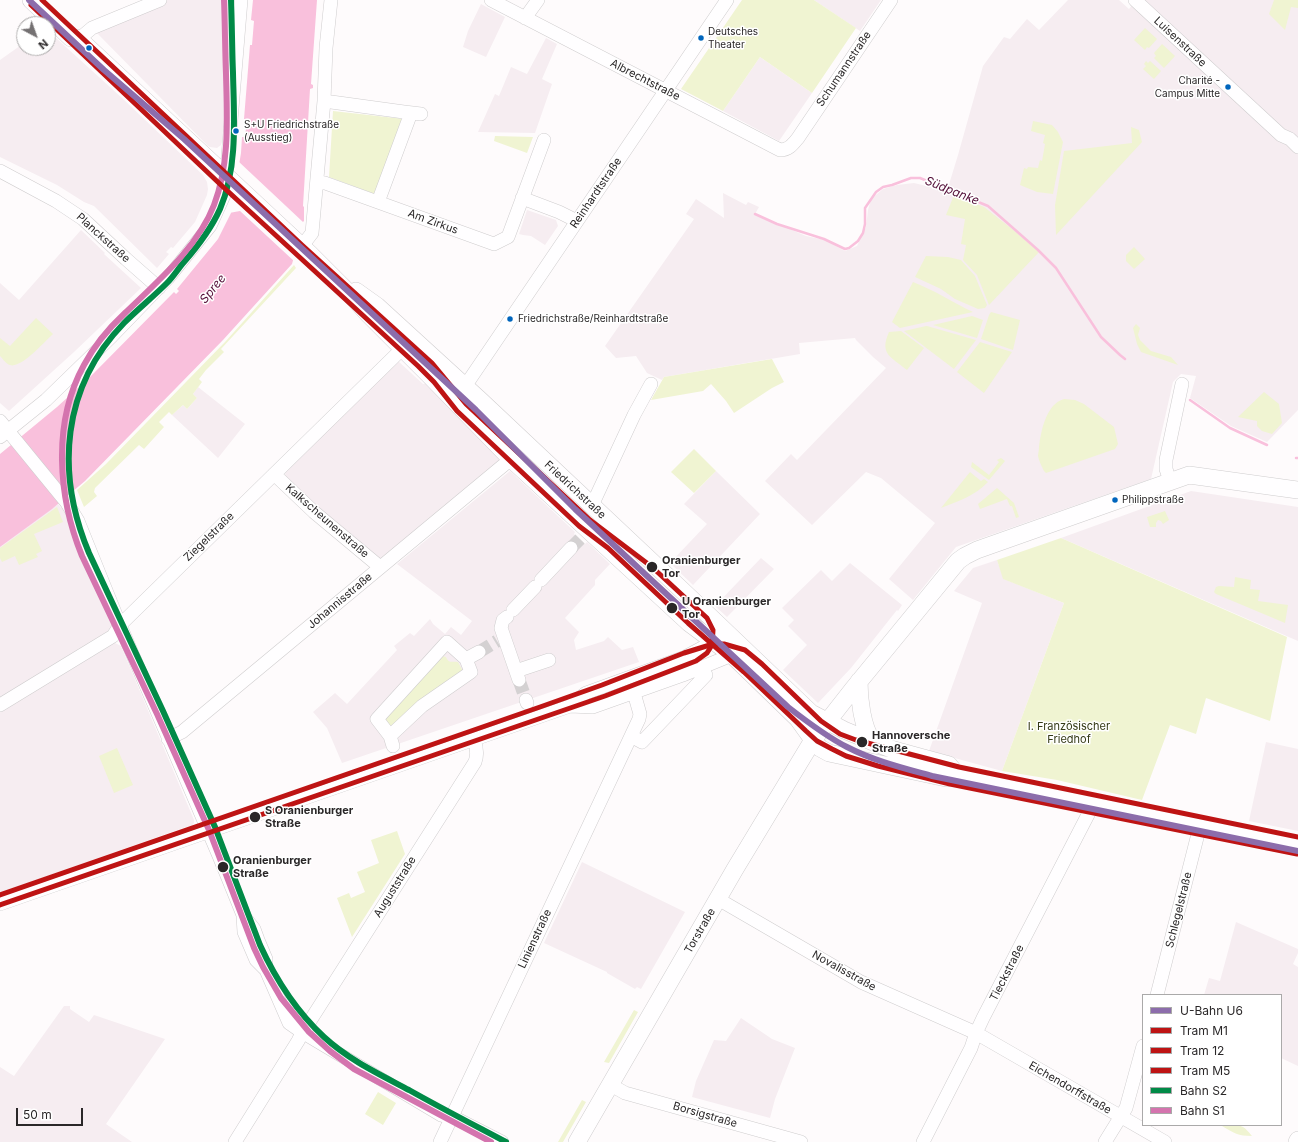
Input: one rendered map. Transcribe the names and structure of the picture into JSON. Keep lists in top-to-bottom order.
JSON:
{
  "streets": {
    "main road": ["Friedrichstraße", "Torstraße"],
    "street": [
      "Luisenstraße",
      "Schumannstraße",
      "Albrechtstraße",
      "Reinhardtstraße",
      "Am Zirkus",
      "Planckstraße",
      "Kalkscheunenstraße",
      "Ziegelstraße",
      "Johannisstraße",
      "Auguststraße",
      "Schlegelstraße",
      "Linienstraße",
      "Novalisstraße",
      "Tieckstraße",
      "Eichendorffstraße",
      "Borsigstraße"
    ]
  },
  "crossings": [
    ["Schumannstraße", "Albrechtstraße"],
    ["Albrechtstraße", "Reinhardtstraße"],
    ["Reinhardtstraße", "Friedrichstraße"],
    ["Friedrichstraße", "Ziegelstraße"],
    ["Friedrichstraße", "Johannisstraße"],
    ["Friedrichstraße", "Torstraße"],
    ["Kalkscheunenstraße", "Ziegelstraße"],
    ["Kalkscheunenstraße", "Johannisstraße"],
    ["Torstraße", "Novalisstraße"],
    ["Torstraße", "Borsigstraße"],
    ["Novalisstraße", "Tieckstraße"],
    ["Novalisstraße", "Eichendorffstraße"],
    ["Tieckstraße", "Eichendorffstraße"]
  ],
  "water": ["Südpanke", "Spree"],
  "parks": ["I. Französischer Friedhof"],
  "places": [
    "Deutsches Theater",
    "Charité - Campus Mitte",
    "S+U Friedrichstraße (Ausstieg)",
    "Friedrichstraße/Reinhardtstraße",
    "Philippstraße",
    "Oranienburger Tor",
    "U Oranienburger Tor",
    "Hannoversche Straße",
    "S Oranienburger Straße",
    "Oranienburger Straße"
  ],
  "lines": [
    "metro line U6",
    "tram line M1",
    "rail line S2",
    "rail line S1",
    "tram line 12",
    "tram line M5"
  ],
  "legend": [
    "U-Bahn U6",
    "Tram M1",
    "Tram 12",
    "Tram M5",
    "Bahn S2",
    "Bahn S1"
  ],
  "scale_bar": "50 m",
  "north": "bottom right"
}
